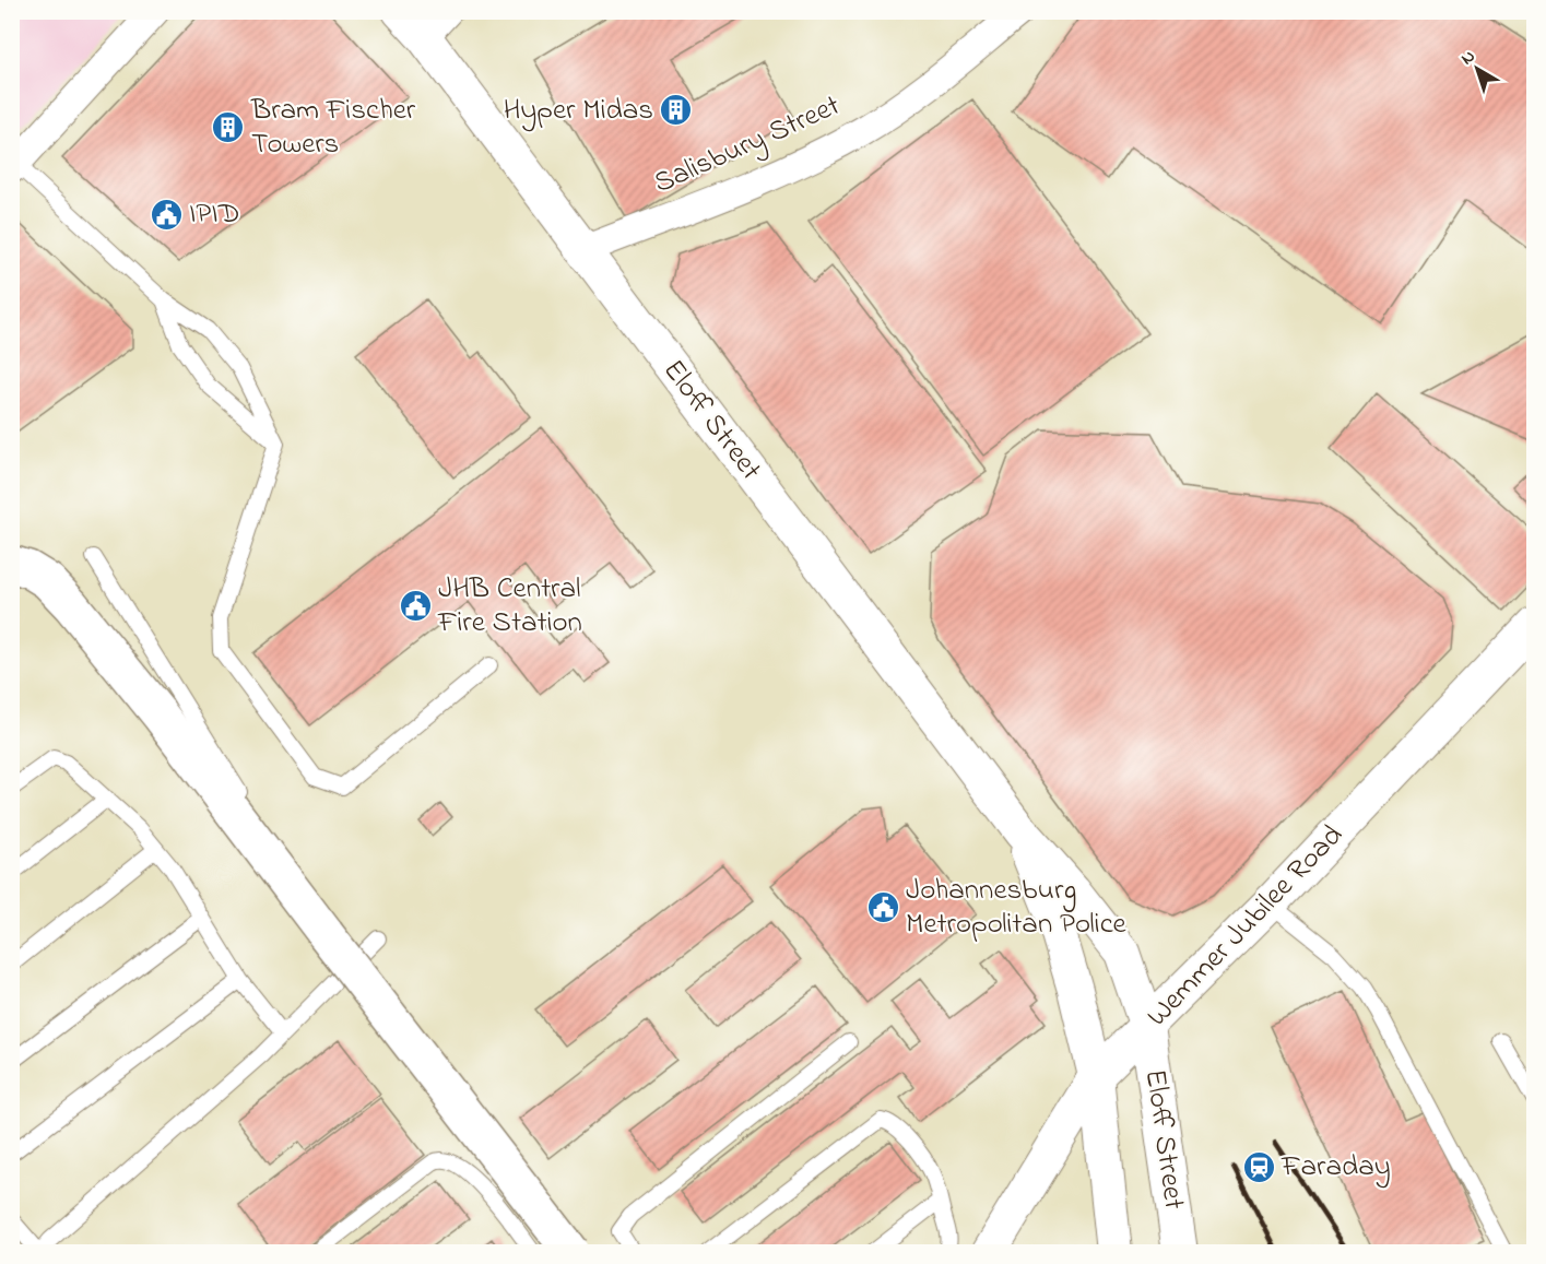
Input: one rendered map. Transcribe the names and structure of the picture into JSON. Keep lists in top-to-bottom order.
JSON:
{
  "streets": {
    "street": ["Salisbury Street", "Eloff Street", "Wemmer Jubilee Road"]
  },
  "crossings": [
    ["Salisbury Street", "Eloff Street"],
    ["Eloff Street", "Wemmer Jubilee Road"]
  ],
  "places": {
    "building": ["Hyper Midas", "Bram Fischer Towers"],
    "public building": ["IPID", "JHB Central Fire Station", "Johannesburg Metropolitan Police"],
    "station": ["Faraday"]
  },
  "north": "top left"
}
